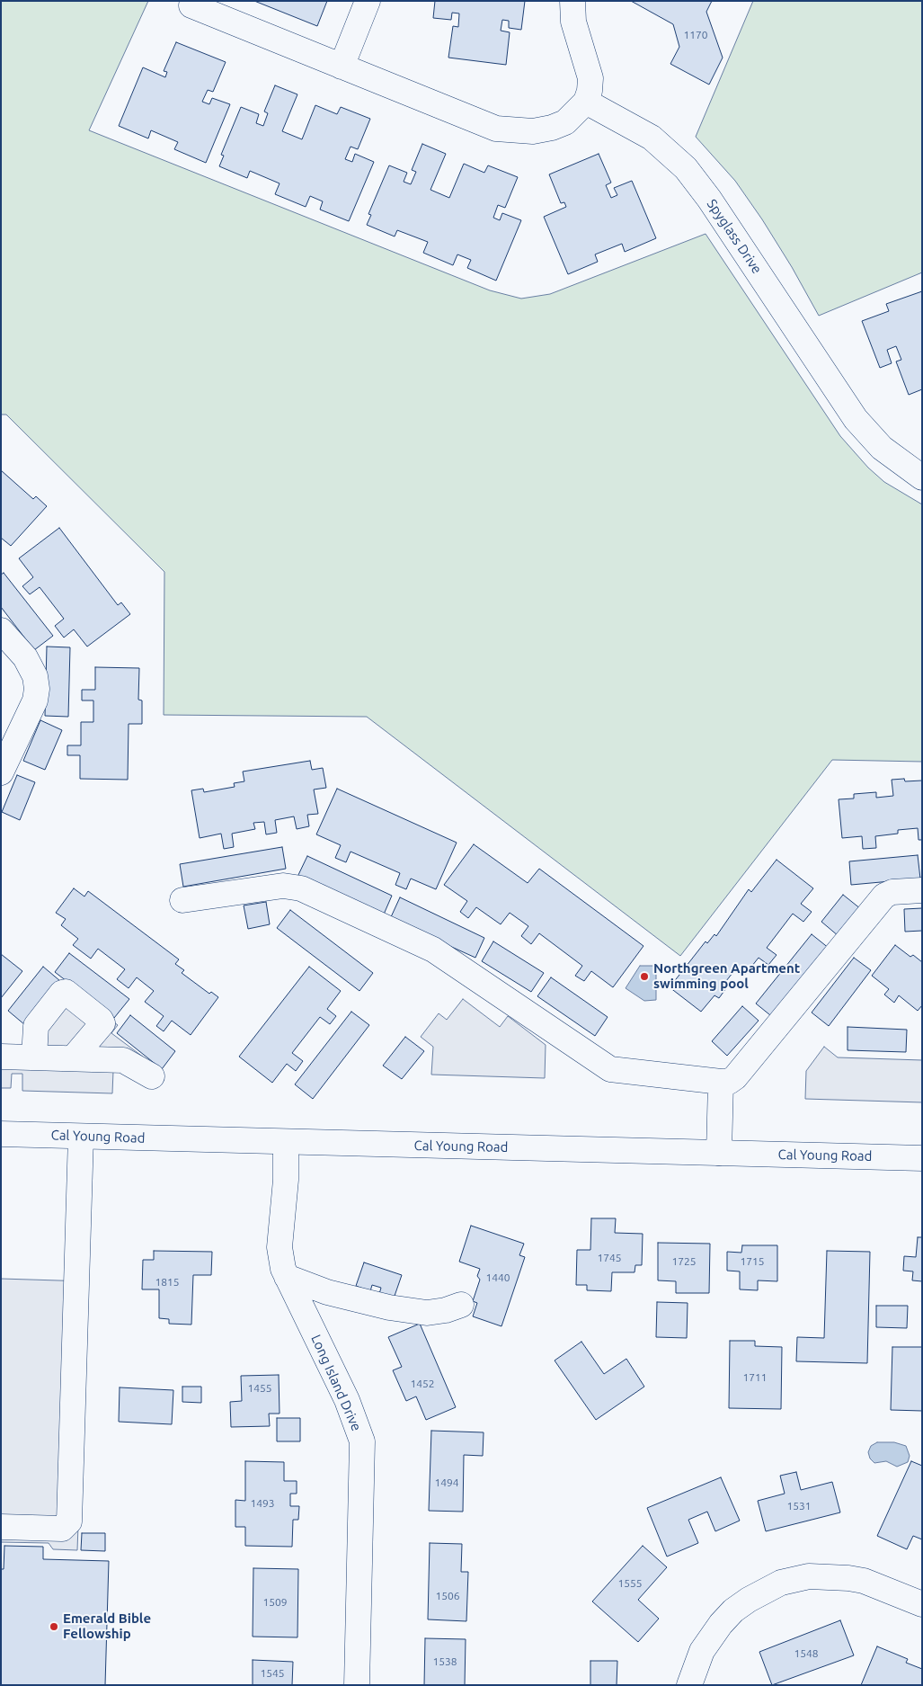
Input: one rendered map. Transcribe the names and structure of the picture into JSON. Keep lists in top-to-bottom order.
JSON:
{
  "streets": {
    "street": ["Spyglass Drive", "Cal Young Road", "Long Island Drive"]
  },
  "crossings": [
    ["Cal Young Road", "Long Island Drive"]
  ],
  "places": ["Northgreen Apartment swimming pool", "Emerald Bible Fellowship"],
  "house_numbers": [
    "1170",
    "1745",
    "1725",
    "1715",
    "1440",
    "1815",
    "1711",
    "1452",
    "1455",
    "1494",
    "1493",
    "1531",
    "1555",
    "1506",
    "1509",
    "1548",
    "1538",
    "1545"
  ]
}
